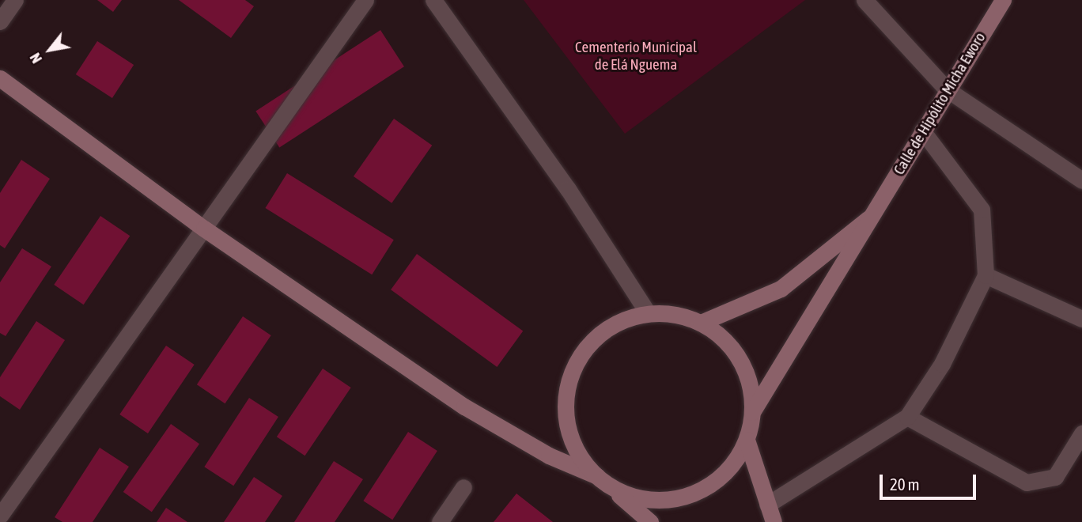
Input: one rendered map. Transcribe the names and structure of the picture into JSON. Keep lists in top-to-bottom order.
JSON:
{
  "streets": {
    "main road": ["Calle de Hipólito Micha Eworo"]
  },
  "parks": ["Cementerio Municipal de Elá Nguema"],
  "scale_bar": "20 m",
  "north": "bottom left"
}
